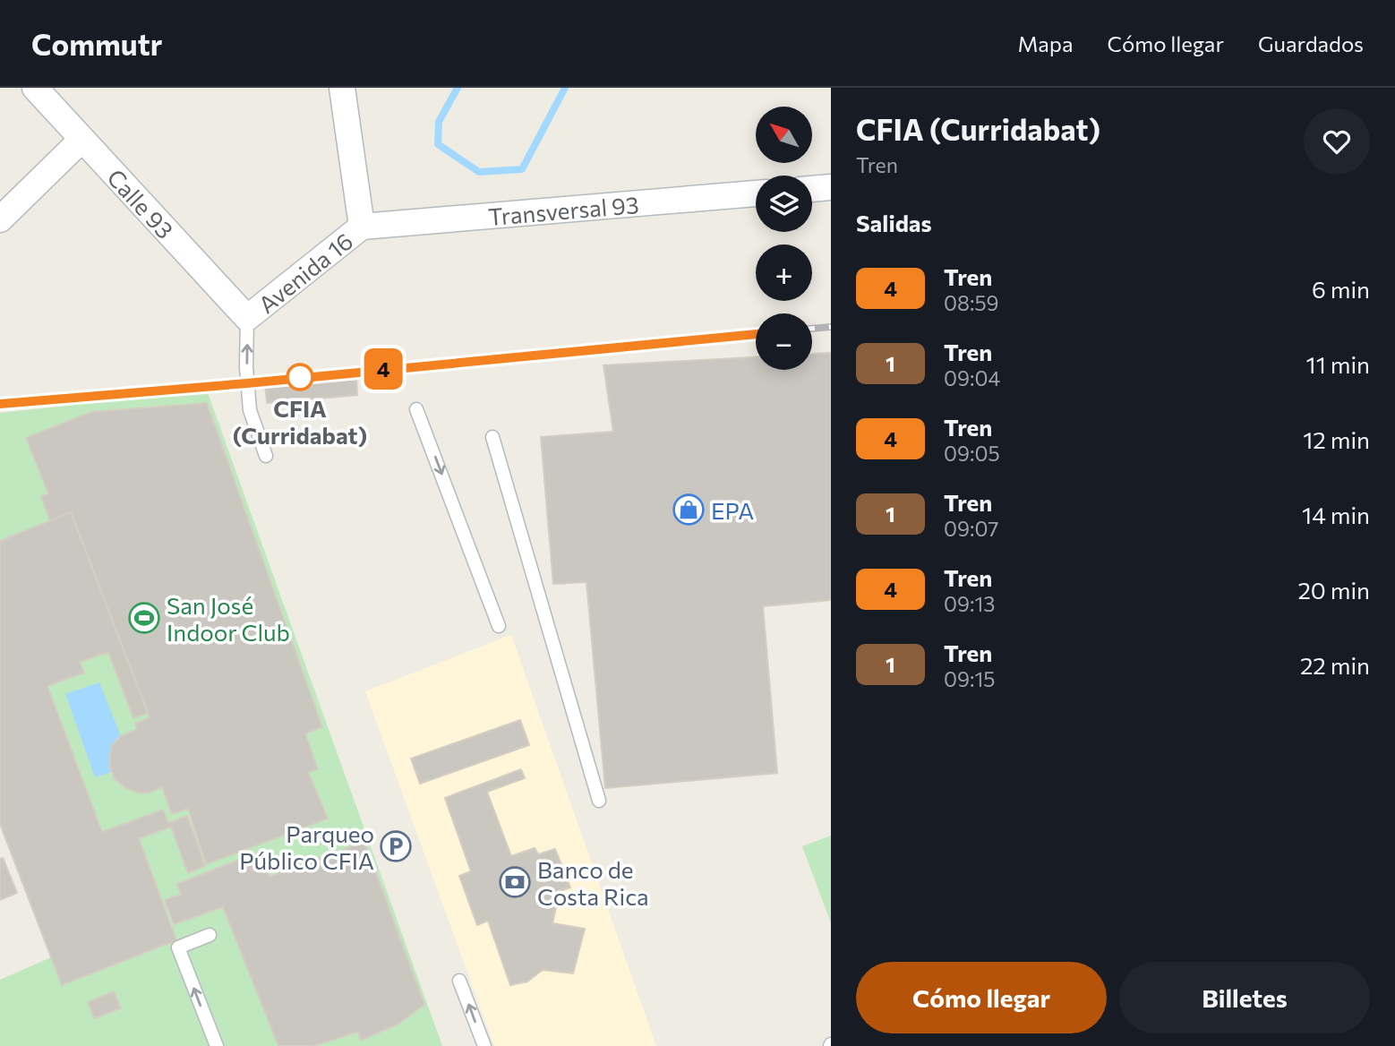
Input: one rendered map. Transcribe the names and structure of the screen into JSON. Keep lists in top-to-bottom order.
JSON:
{
  "streets": {
    "street": ["Calle 93", "Transversal 93", "Avenida 16"]
  },
  "crossings": [
    ["Calle 93", "Avenida 16"],
    ["Transversal 93", "Avenida 16"]
  ],
  "places": {
    "other": ["CFIA (Curridabat)"],
    "shop": ["EPA"],
    "sports": ["San José Indoor Club"],
    "parking": ["Parqueo Público CFIA"],
    "bank": ["Banco de Costa Rica"]
  },
  "north": "top left",
  "page": {
    "header": "Commutr",
    "nav": ["Mapa", "Cómo llegar", "Guardados"],
    "on_map": "4",
    "heading": [
      ["CFIA (Curridabat)", "Tren"],
      "Salidas"
    ],
    "map_buttons": ["+", "−"],
    "list": [
      {
        "mark": "4",
        "name": "Tren",
        "note": "08:59",
        "value": "6 min"
      },
      {
        "mark": "1",
        "name": "Tren",
        "note": "09:04",
        "value": "11 min"
      },
      {
        "mark": "4",
        "name": "Tren",
        "note": "09:05",
        "value": "12 min"
      },
      {
        "mark": "1",
        "name": "Tren",
        "note": "09:07",
        "value": "14 min"
      },
      {
        "mark": "4",
        "name": "Tren",
        "note": "09:13",
        "value": "20 min"
      },
      {
        "mark": "1",
        "name": "Tren",
        "note": "09:15",
        "value": "22 min"
      }
    ],
    "buttons": ["Cómo llegar", "Billetes"]
  }
}
